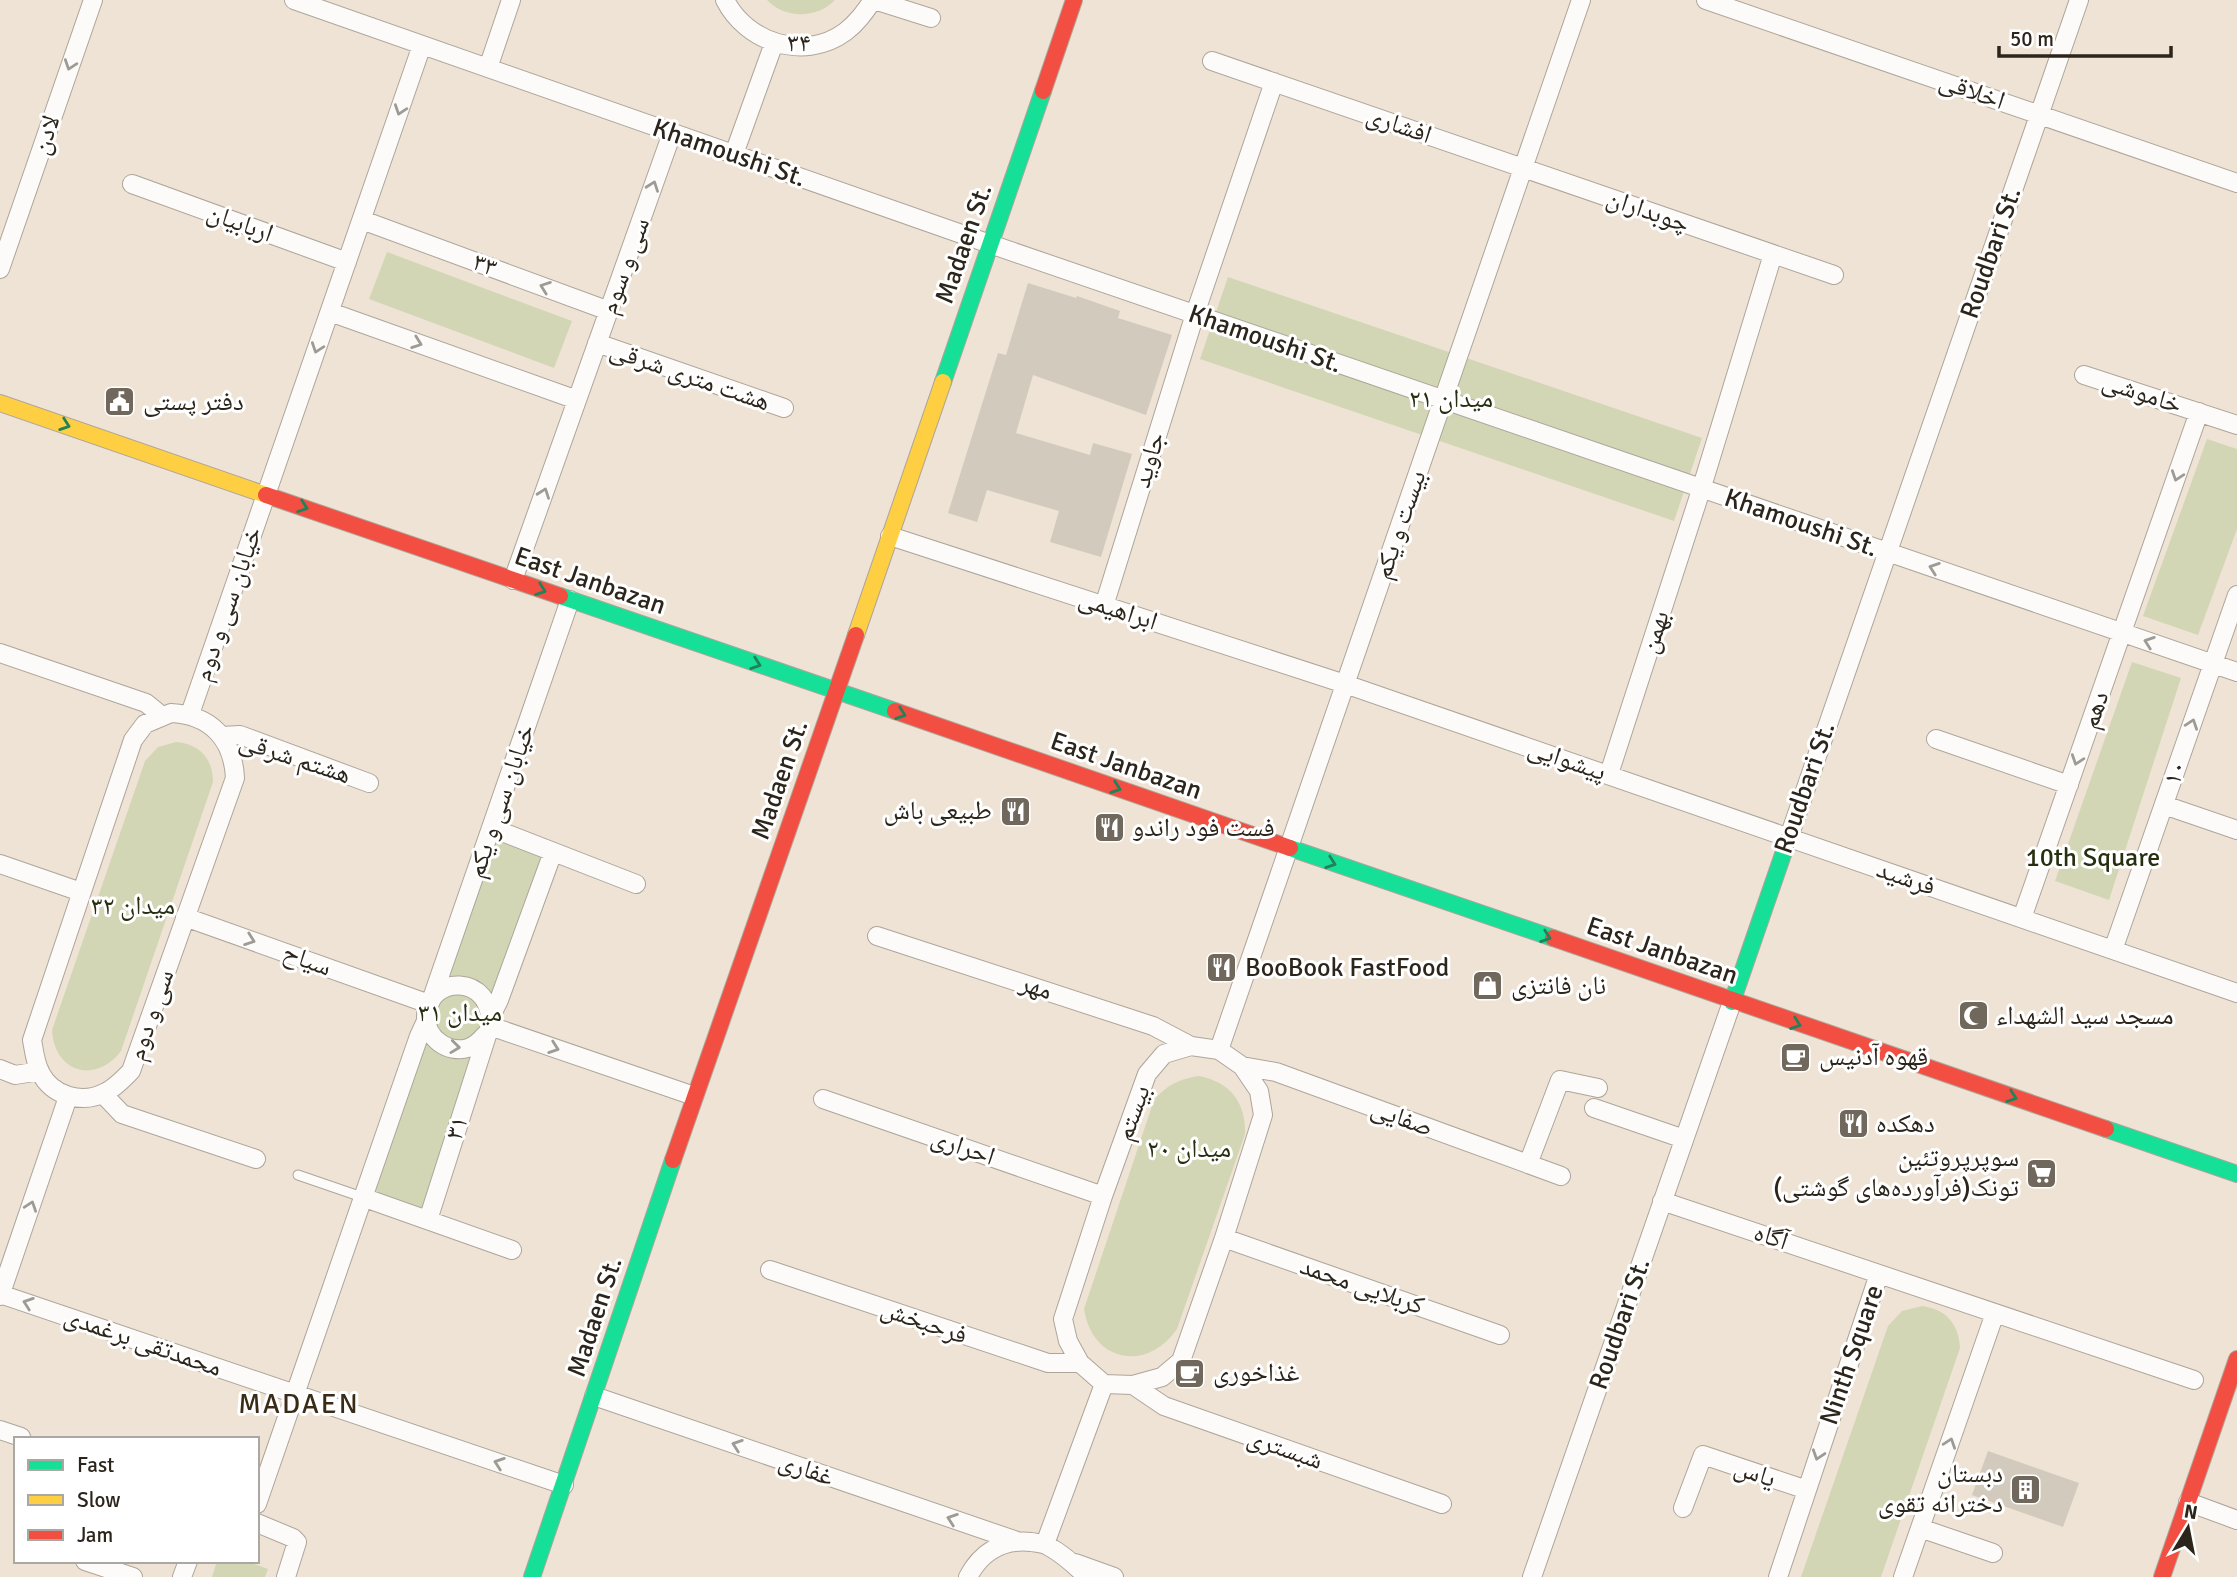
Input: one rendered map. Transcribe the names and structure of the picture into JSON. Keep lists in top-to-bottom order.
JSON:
{
  "streets": {
    "main road": ["Madaen St.", "Roudbari St.", "East Janbazan"],
    "street": [
      "۳۴",
      "اخلاقی",
      "افشاری",
      "لادن",
      "Khamoushi St.",
      "چوبداران",
      "اربابیان",
      "۳۳",
      "سی و سوم",
      "هشت متری شرقی",
      "خاموشی",
      "جاوید",
      "بیست و یکم",
      "خیابان سی و دوم",
      "ابراهیمی",
      "بهمن",
      "دهم",
      "هشتم شرقی",
      "پیشوایی",
      "۱۰",
      "خیابان سی و یکم",
      "فرشید",
      "سیاح",
      "مهر",
      "سی و دوم",
      "بیستم",
      "صفایی",
      "۳۱",
      "احراری",
      "آگاه",
      "کربلایی محمد",
      "فرحبخش",
      "محمدتقی برغمدی",
      "Ninth Square",
      "شبستری",
      "غفاری",
      "یاس"
    ]
  },
  "crossings": [
    ["اخلاقی", "Roudbari St."],
    ["افشاری", "چوبداران"],
    ["افشاری", "بیست و یکم"],
    ["Khamoushi St.", "Madaen St."],
    ["Khamoushi St.", "Roudbari St."],
    ["Khamoushi St.", "سی و سوم"],
    ["Khamoushi St.", "جاوید"],
    ["Khamoushi St.", "بیست و یکم"],
    ["Khamoushi St.", "بهمن"],
    ["Khamoushi St.", "دهم"],
    ["Khamoushi St.", "۱۰"],
    ["چوبداران", "بیست و یکم"],
    ["Madaen St.", "East Janbazan"],
    ["Madaen St.", "ابراهیمی"],
    ["Madaen St.", "محمدتقی برغمدی"],
    ["Madaen St.", "غفاری"],
    ["Roudbari St.", "East Janbazan"],
    ["Roudbari St.", "پیشوایی"],
    ["Roudbari St.", "فرشید"],
    ["Roudbari St.", "آگاه"],
    ["۳۳", "سی و سوم"],
    ["سی و سوم", "هشت متری شرقی"],
    ["سی و سوم", "East Janbazan"],
    ["خاموشی", "دهم"],
    ["جاوید", "ابراهیمی"],
    ["بیست و یکم", "East Janbazan"],
    ["بیست و یکم", "ابراهیمی"],
    ["بیست و یکم", "پیشوایی"],
    ["East Janbazan", "خیابان سی و دوم"],
    ["East Janbazan", "خیابان سی و یکم"],
    ["ابراهیمی", "پیشوایی"],
    ["بهمن", "پیشوایی"],
    ["دهم", "فرشید"],
    ["هشتم شرقی", "سی و دوم"],
    ["پیشوایی", "فرشید"],
    ["خیابان سی و یکم", "سیاح"],
    ["خیابان سی و یکم", "۳۱"],
    ["خیابان سی و یکم", "محمدتقی برغمدی"],
    ["سیاح", "سی و دوم"],
    ["سیاح", "۳۱"],
    ["مهر", "بیستم"],
    ["بیستم", "احراری"],
    ["بیستم", "فرحبخش"],
    ["آگاه", "Ninth Square"],
    ["Ninth Square", "یاس"]
  ],
  "one_way": [
    "لادن",
    "سی و سوم",
    "East Janbazan",
    "دهم",
    "۱۰",
    "سیاح",
    "محمدتقی برغمدی",
    "غفاری"
  ],
  "districts": ["MADAEN"],
  "parks": [
    "میدان ۲۱",
    "10th Square",
    "میدان ۳۲",
    "میدان ۳۱",
    "میدان ۲۰"
  ],
  "places": {
    "public building": ["دفتر پستی"],
    "restaurant": [
      "طبیعی باش",
      "فست فود راندو",
      "BooBook FastFood",
      "دهکده"
    ],
    "shop": ["نان فانتزی"],
    "mosque": ["مسجد سید الشهداء"],
    "cafe": ["قهوه آدنیس", "غذاخوری"],
    "supermarket": ["سوپرپروتئین تونک(فرآورده‌های گوشتی)"],
    "building": ["دبستان دخترانه تقوی"]
  },
  "legend": ["Fast", "Slow", "Jam"],
  "scale_bar": "50 m",
  "north": "top"
}
